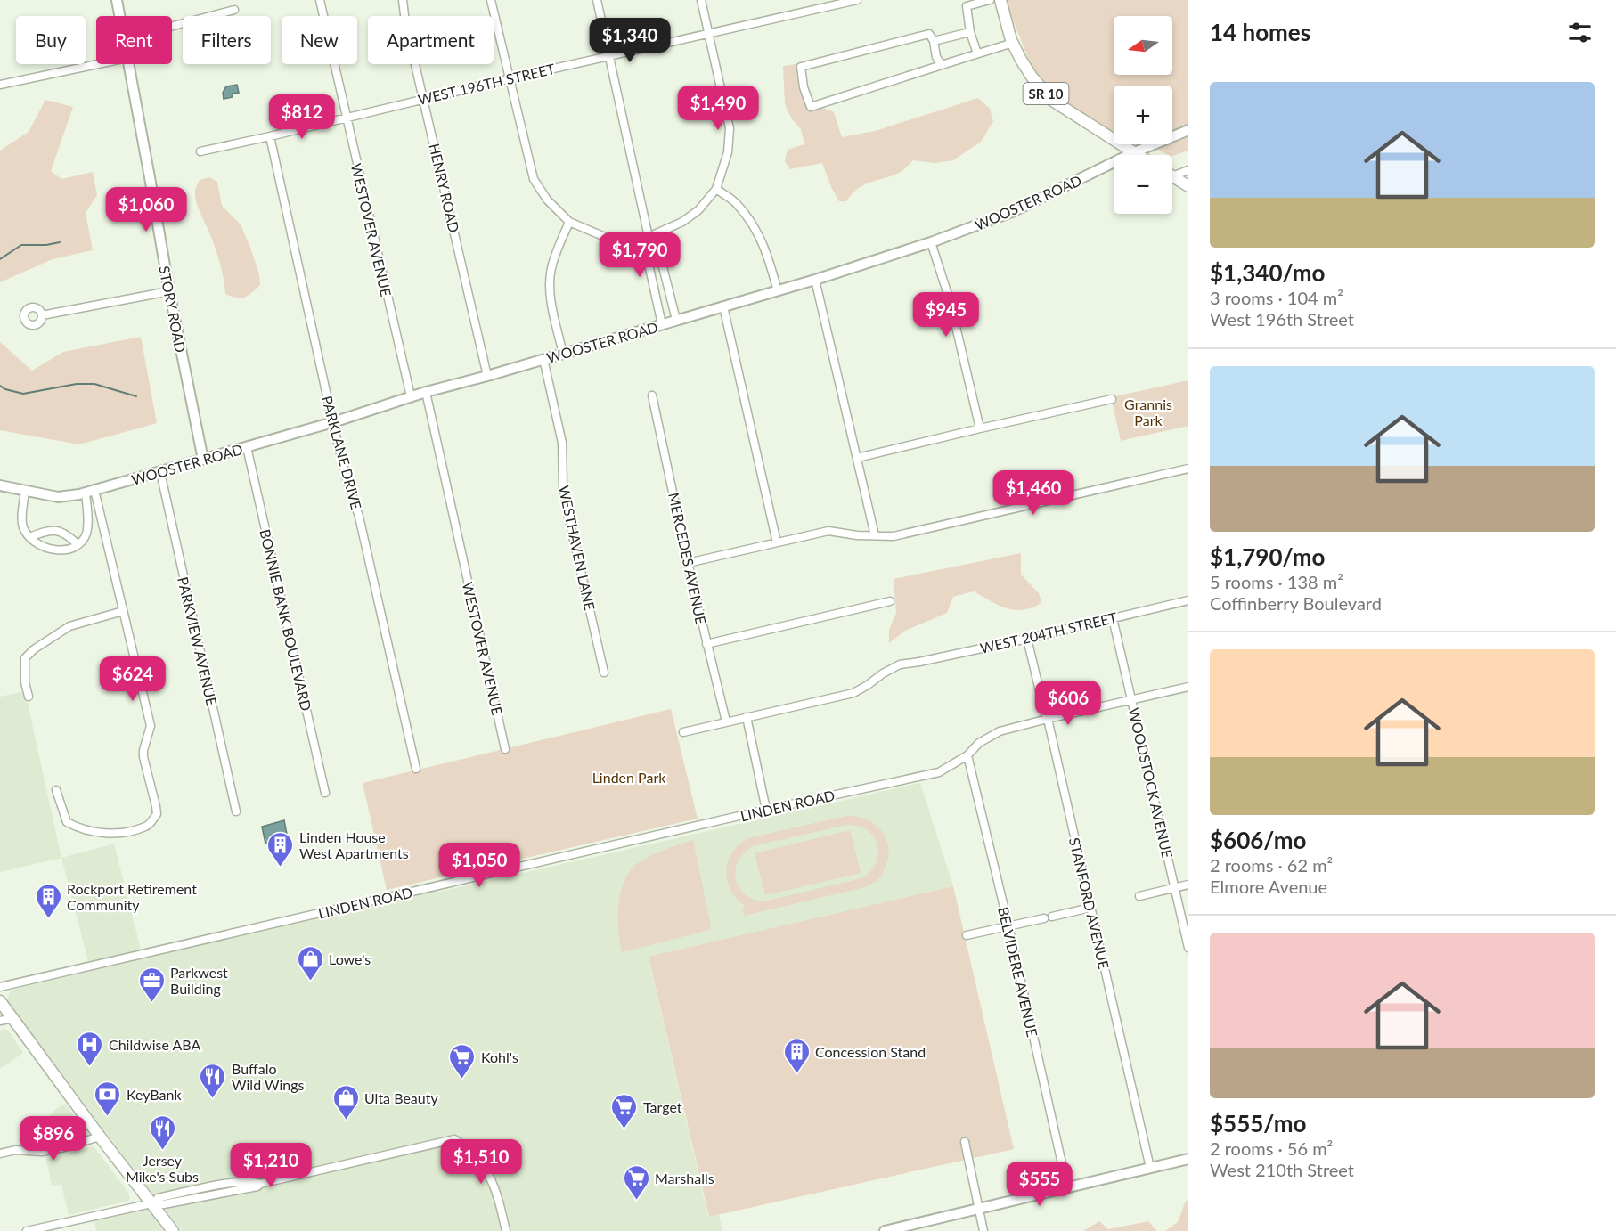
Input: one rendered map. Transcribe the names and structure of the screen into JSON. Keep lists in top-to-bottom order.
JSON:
{
  "streets": {
    "main road": ["SR 10", "WOOSTER ROAD", "STORY ROAD"],
    "street": [
      "WEST 196TH STREET",
      "HENRY ROAD",
      "WESTOVER AVENUE",
      "PARKLANE DRIVE",
      "WESTHAVEN LANE",
      "MERCEDES AVENUE",
      "BONNIE BANK BOULEVARD",
      "WEST 204TH STREET",
      "PARKVIEW AVENUE",
      "WOODSTOCK AVENUE",
      "LINDEN ROAD",
      "STANFORD AVENUE",
      "BELVIDERE AVENUE"
    ]
  },
  "crossings": [
    ["WEST 196TH STREET", "HENRY ROAD"],
    ["WEST 196TH STREET", "WESTOVER AVENUE"],
    ["WEST 196TH STREET", "PARKLANE DRIVE"],
    ["SR 10", "WOOSTER ROAD"],
    ["HENRY ROAD", "WOOSTER ROAD"],
    ["WOOSTER ROAD", "WESTOVER AVENUE"],
    ["WOOSTER ROAD", "STORY ROAD"],
    ["WOOSTER ROAD", "PARKLANE DRIVE"],
    ["WOOSTER ROAD", "WESTHAVEN LANE"],
    ["WOOSTER ROAD", "BONNIE BANK BOULEVARD"],
    ["WOOSTER ROAD", "PARKVIEW AVENUE"],
    ["MERCEDES AVENUE", "WEST 204TH STREET"],
    ["WEST 204TH STREET", "WOODSTOCK AVENUE"],
    ["WEST 204TH STREET", "STANFORD AVENUE"],
    ["WOODSTOCK AVENUE", "LINDEN ROAD"],
    ["LINDEN ROAD", "STANFORD AVENUE"],
    ["LINDEN ROAD", "BELVIDERE AVENUE"]
  ],
  "parks": ["Grannis Park", "Linden Park"],
  "places": {
    "building": ["Linden House West Apartments", "Rockport Retirement Community", "Concession Stand"],
    "shop": ["Lowe's", "Ulta Beauty"],
    "office": ["Parkwest Building"],
    "hospital": ["Childwise ABA"],
    "supermarket": ["Kohl's", "Target", "Marshalls"],
    "restaurant": ["Buffalo Wild Wings", "Jersey Mike's Subs"],
    "bank": ["KeyBank"]
  },
  "north": "left",
  "page": {
    "heading": "14 homes",
    "map_buttons": ["+", "−"],
    "chip": [
      "Buy",
      "Rent",
      "Filters",
      "New",
      "Apartment"
    ],
    "price": [
      "$1,340",
      "$1,490",
      "$812",
      "$1,060",
      "$1,790",
      "$945",
      "$1,460",
      "$624",
      "$606",
      "$1,050",
      "$896",
      "$1,510",
      "$1,210",
      "$555"
    ],
    "list": [
      {
        "name": "$1,340/mo",
        "note": "3 rooms · 104 m² · West 196th Street"
      },
      {
        "name": "$1,790/mo",
        "note": "5 rooms · 138 m² · Coffinberry Boulevard"
      },
      {
        "name": "$606/mo",
        "note": "2 rooms · 62 m² · Elmore Avenue"
      },
      {
        "name": "$555/mo",
        "note": "2 rooms · 56 m² · West 210th Street"
      }
    ]
  }
}
